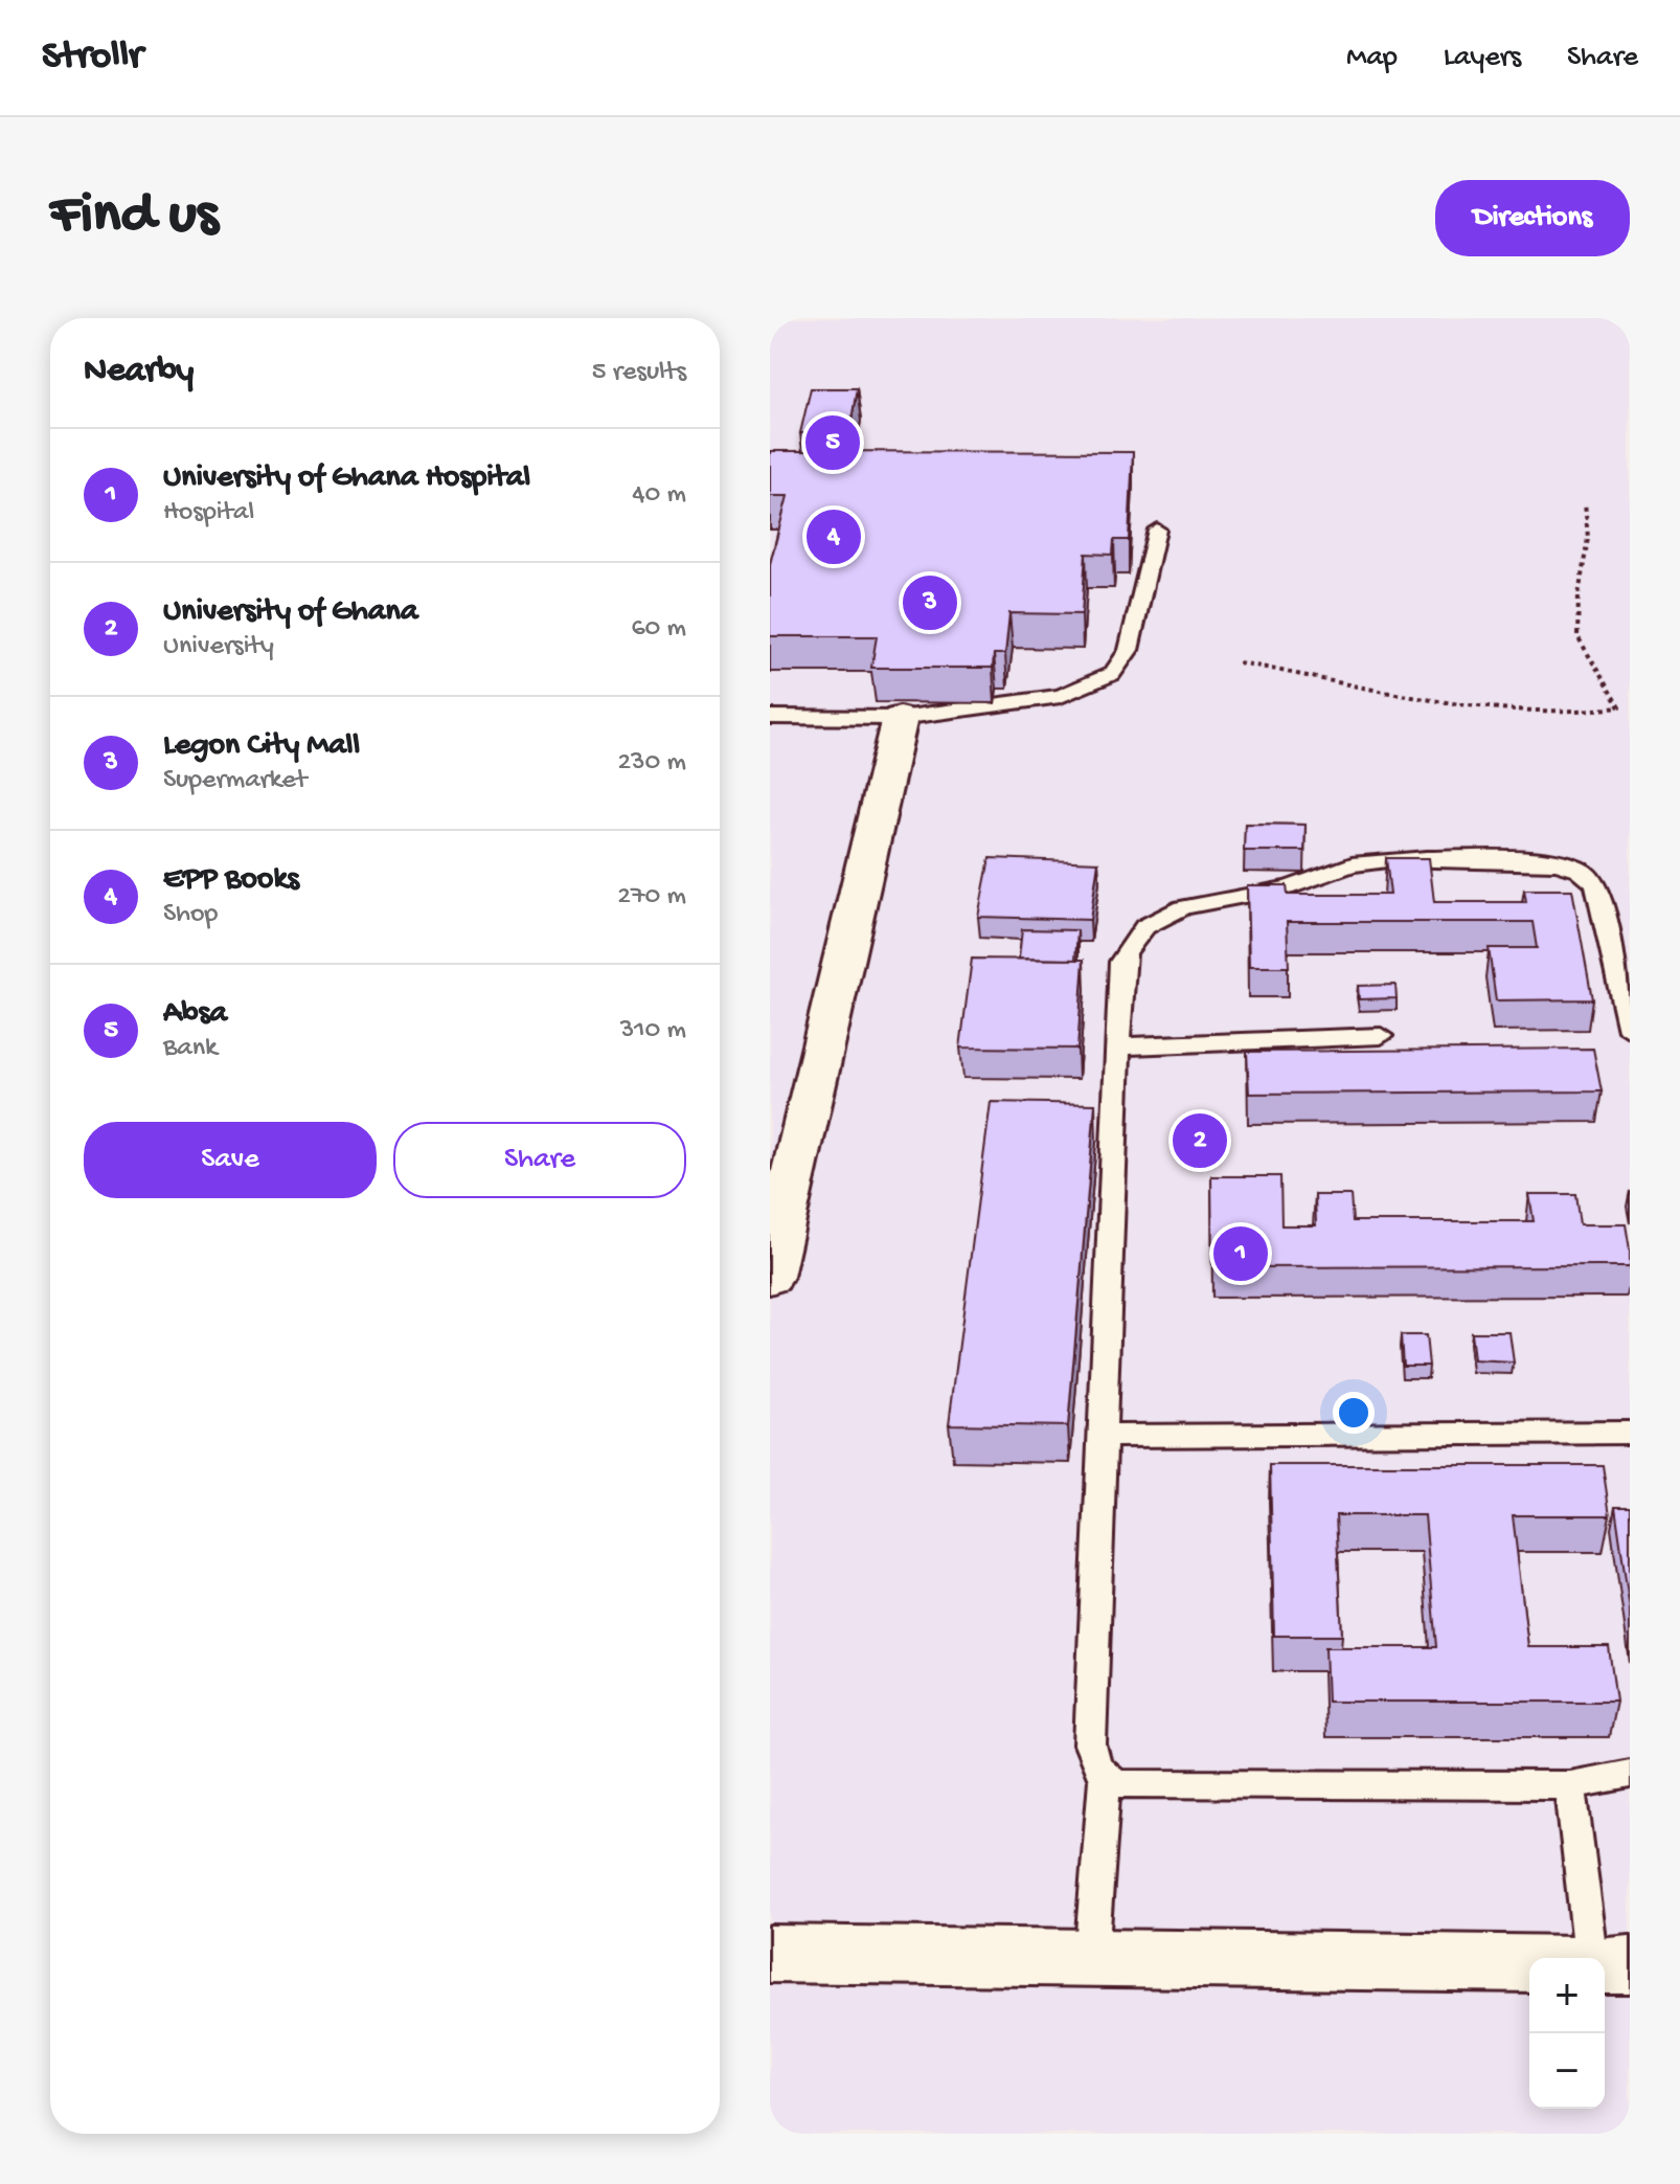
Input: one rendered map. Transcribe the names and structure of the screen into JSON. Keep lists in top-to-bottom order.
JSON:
{
  "page": {
    "header": "Strollr",
    "nav": ["Map", "Layers", "Share"],
    "buttons": [
      "Directions",
      ["Save", "Share"]
    ],
    "title": "Find us",
    "heading": ["Nearby", "5 results"],
    "pins": [
      "5",
      "4",
      "3",
      "2",
      "1"
    ],
    "list": [
      {
        "mark": "1",
        "name": "University of Ghana Hospital",
        "note": "Hospital",
        "value": "40 m"
      },
      {
        "mark": "2",
        "name": "University of Ghana",
        "note": "University",
        "value": "60 m"
      },
      {
        "mark": "3",
        "name": "Legon City Mall",
        "note": "Supermarket",
        "value": "230 m"
      },
      {
        "mark": "4",
        "name": "EPP Books",
        "note": "Shop",
        "value": "270 m"
      },
      {
        "mark": "5",
        "name": "Absa",
        "note": "Bank",
        "value": "310 m"
      }
    ],
    "map_buttons": ["+", "−"]
  }
}
